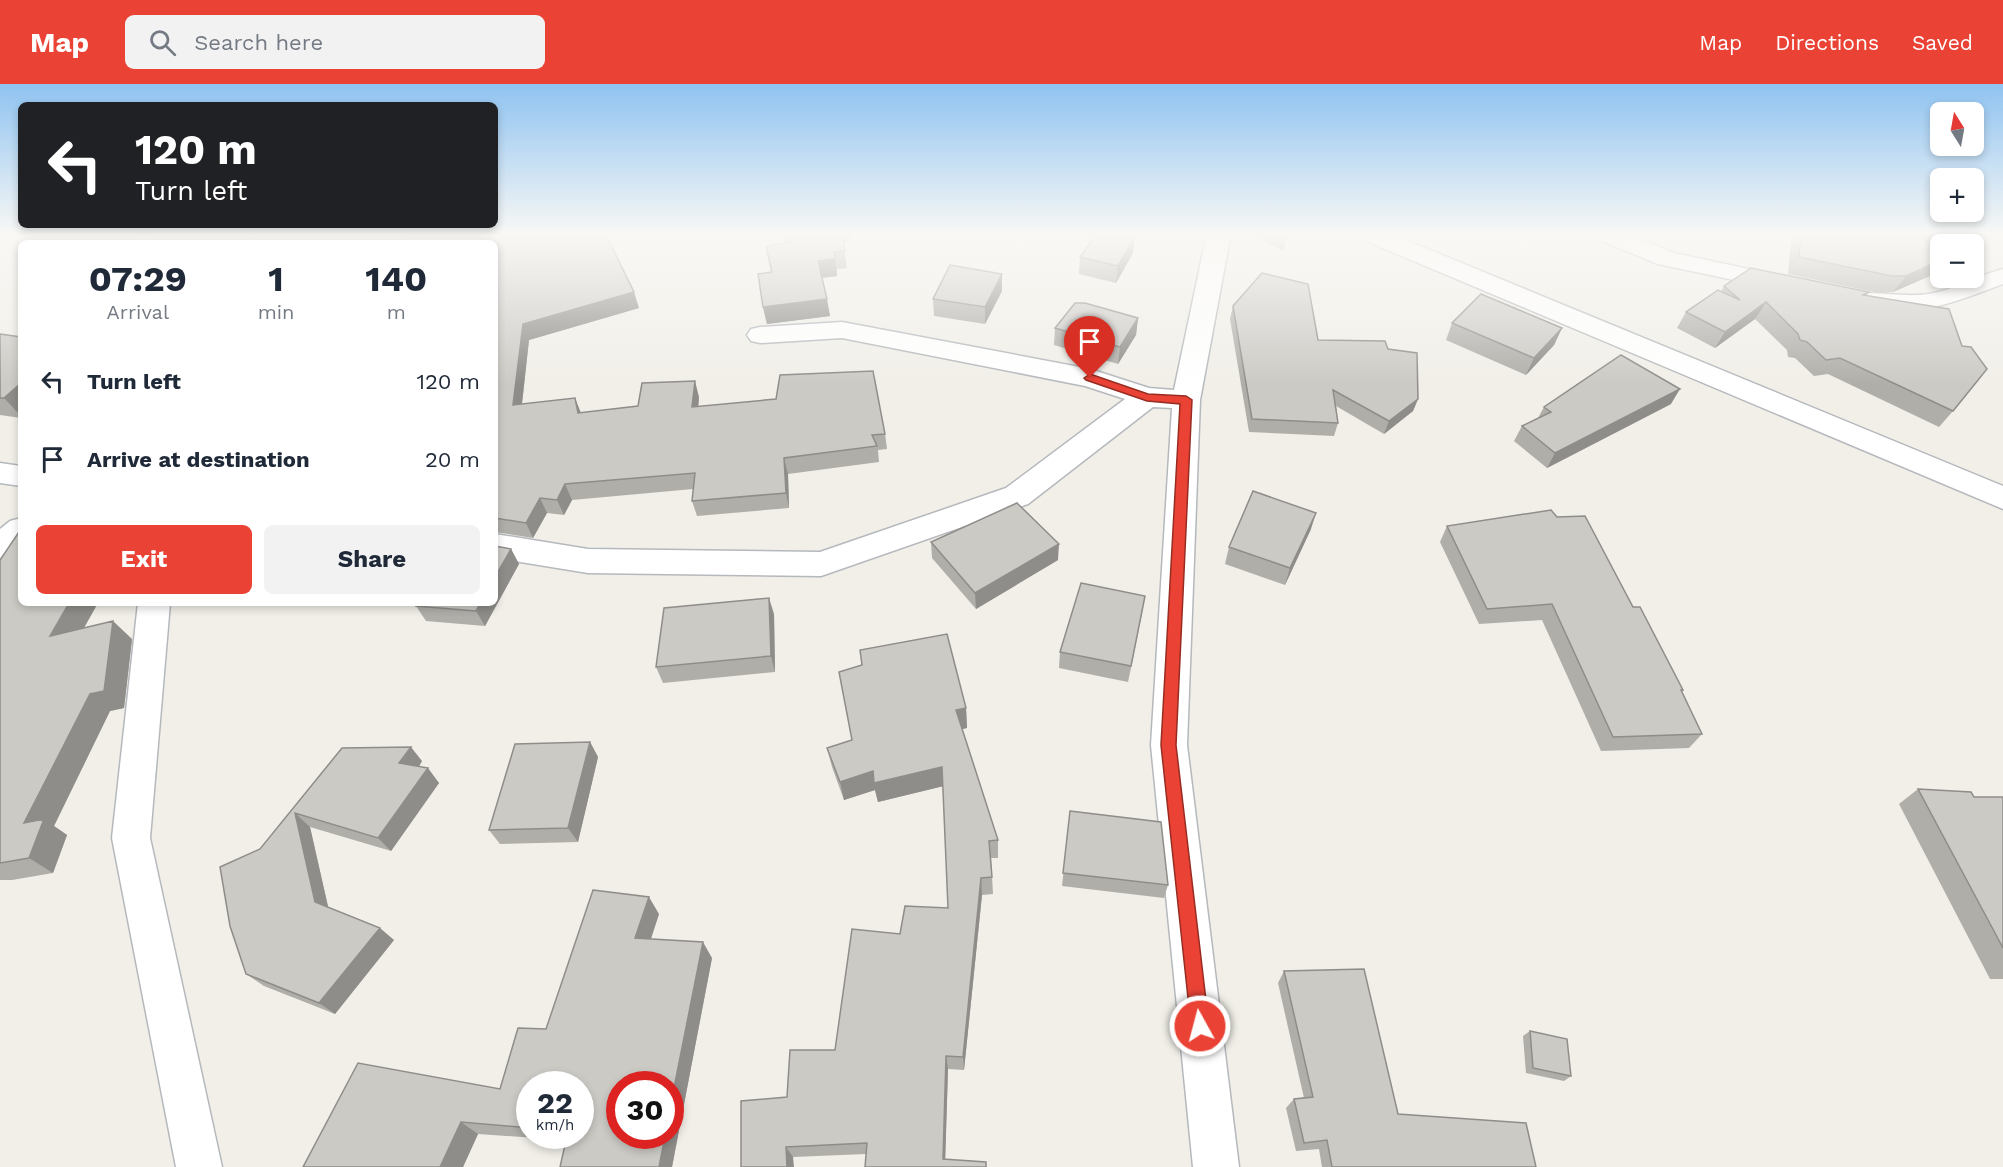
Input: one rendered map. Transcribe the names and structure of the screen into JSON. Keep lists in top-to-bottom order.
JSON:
{
  "north": "top",
  "page": {
    "header": "Map",
    "search": "Search here",
    "nav": ["Map", "Directions", "Saved"],
    "map_buttons": ["+", "−"],
    "turn": ["120 m", "Turn left"],
    "eta": [
      "07:29",
      "Arrival",
      "1",
      "min",
      "140",
      "m"
    ],
    "list": [
      {
        "name": "Turn left",
        "value": "120 m"
      },
      {
        "name": "Arrive at destination",
        "value": "20 m"
      }
    ],
    "buttons": ["Exit", "Share"],
    "speed": "22 km/h",
    "limit": "30"
  }
}
